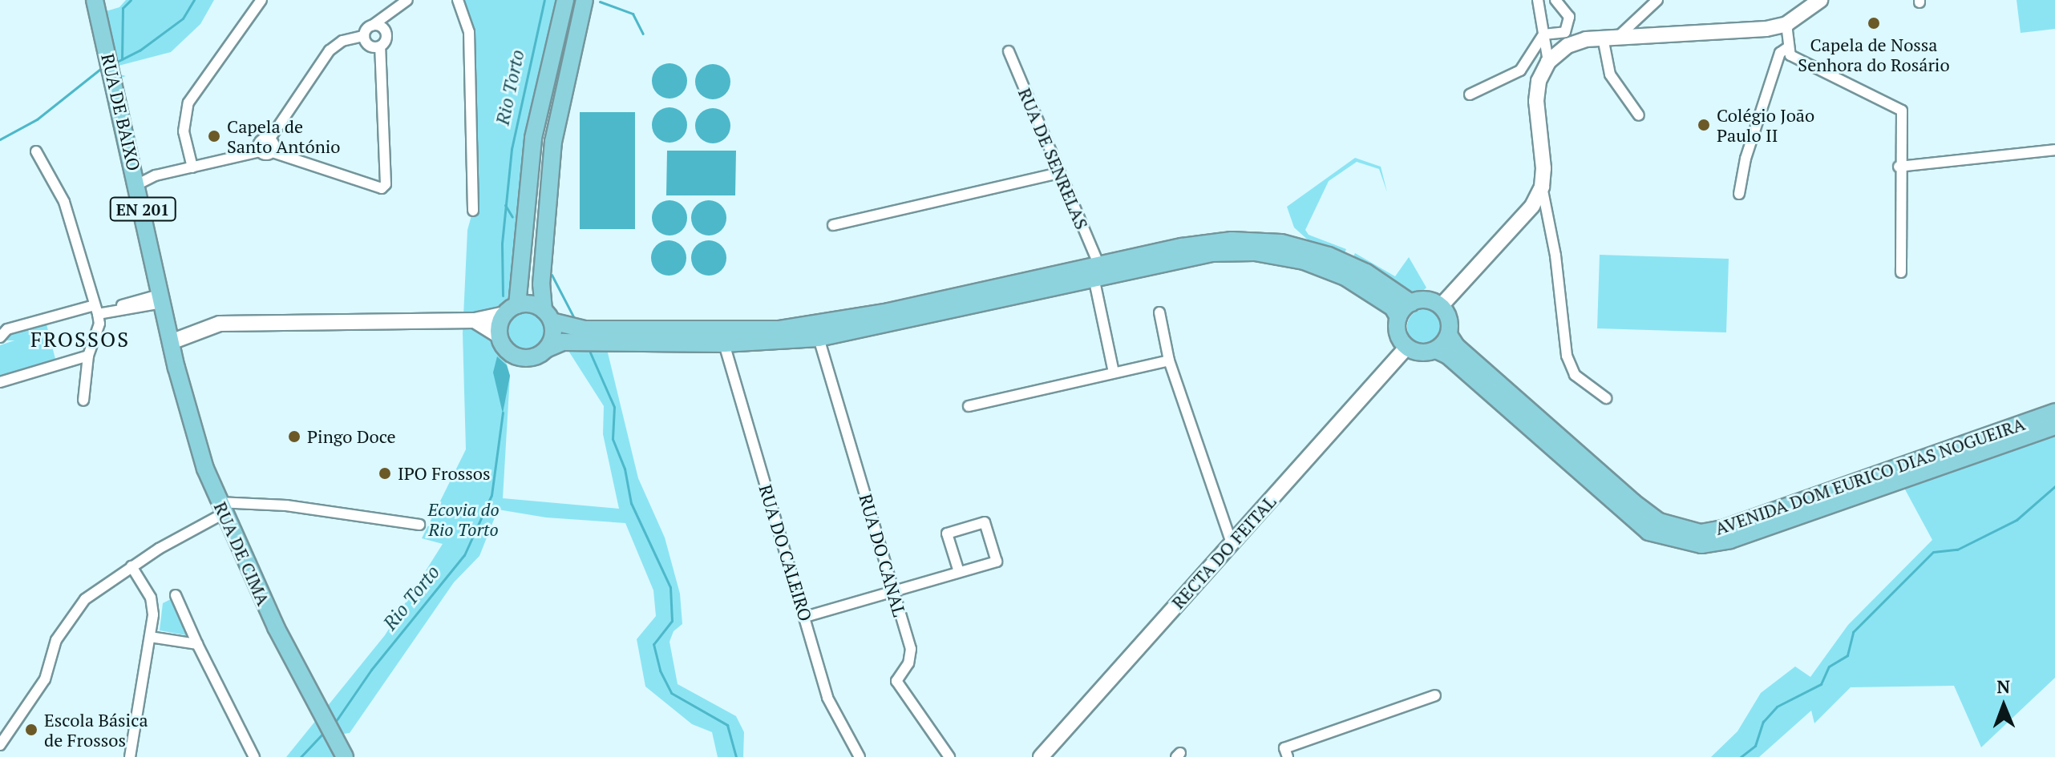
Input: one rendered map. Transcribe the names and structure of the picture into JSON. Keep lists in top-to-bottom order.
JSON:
{
  "streets": {
    "main road": [
      "RUA DE BAIXO",
      "EN 201",
      "AVENIDA DOM EURICO DIAS NOGUEIRA",
      "RUA DE CIMA"
    ],
    "street": [
      "RUA DE SENRELAS",
      "RECTA DO FEITAL",
      "RUA DO CALEIRO",
      "RUA DO CANAL"
    ]
  },
  "crossings": [
    ["RUA DE BAIXO", "RUA DE CIMA"],
    ["AVENIDA DOM EURICO DIAS NOGUEIRA", "RECTA DO FEITAL"]
  ],
  "districts": ["FROSSOS"],
  "water": ["Rio Torto"],
  "parks": ["Ecovia do Rio Torto"],
  "places": [
    "Capela de Nossa Senhora do Rosário",
    "Colégio João Paulo II",
    "Capela de Santo António",
    "Pingo Doce",
    "IPO Frossos",
    "Escola Básica de Frossos"
  ],
  "north": "top"
}
